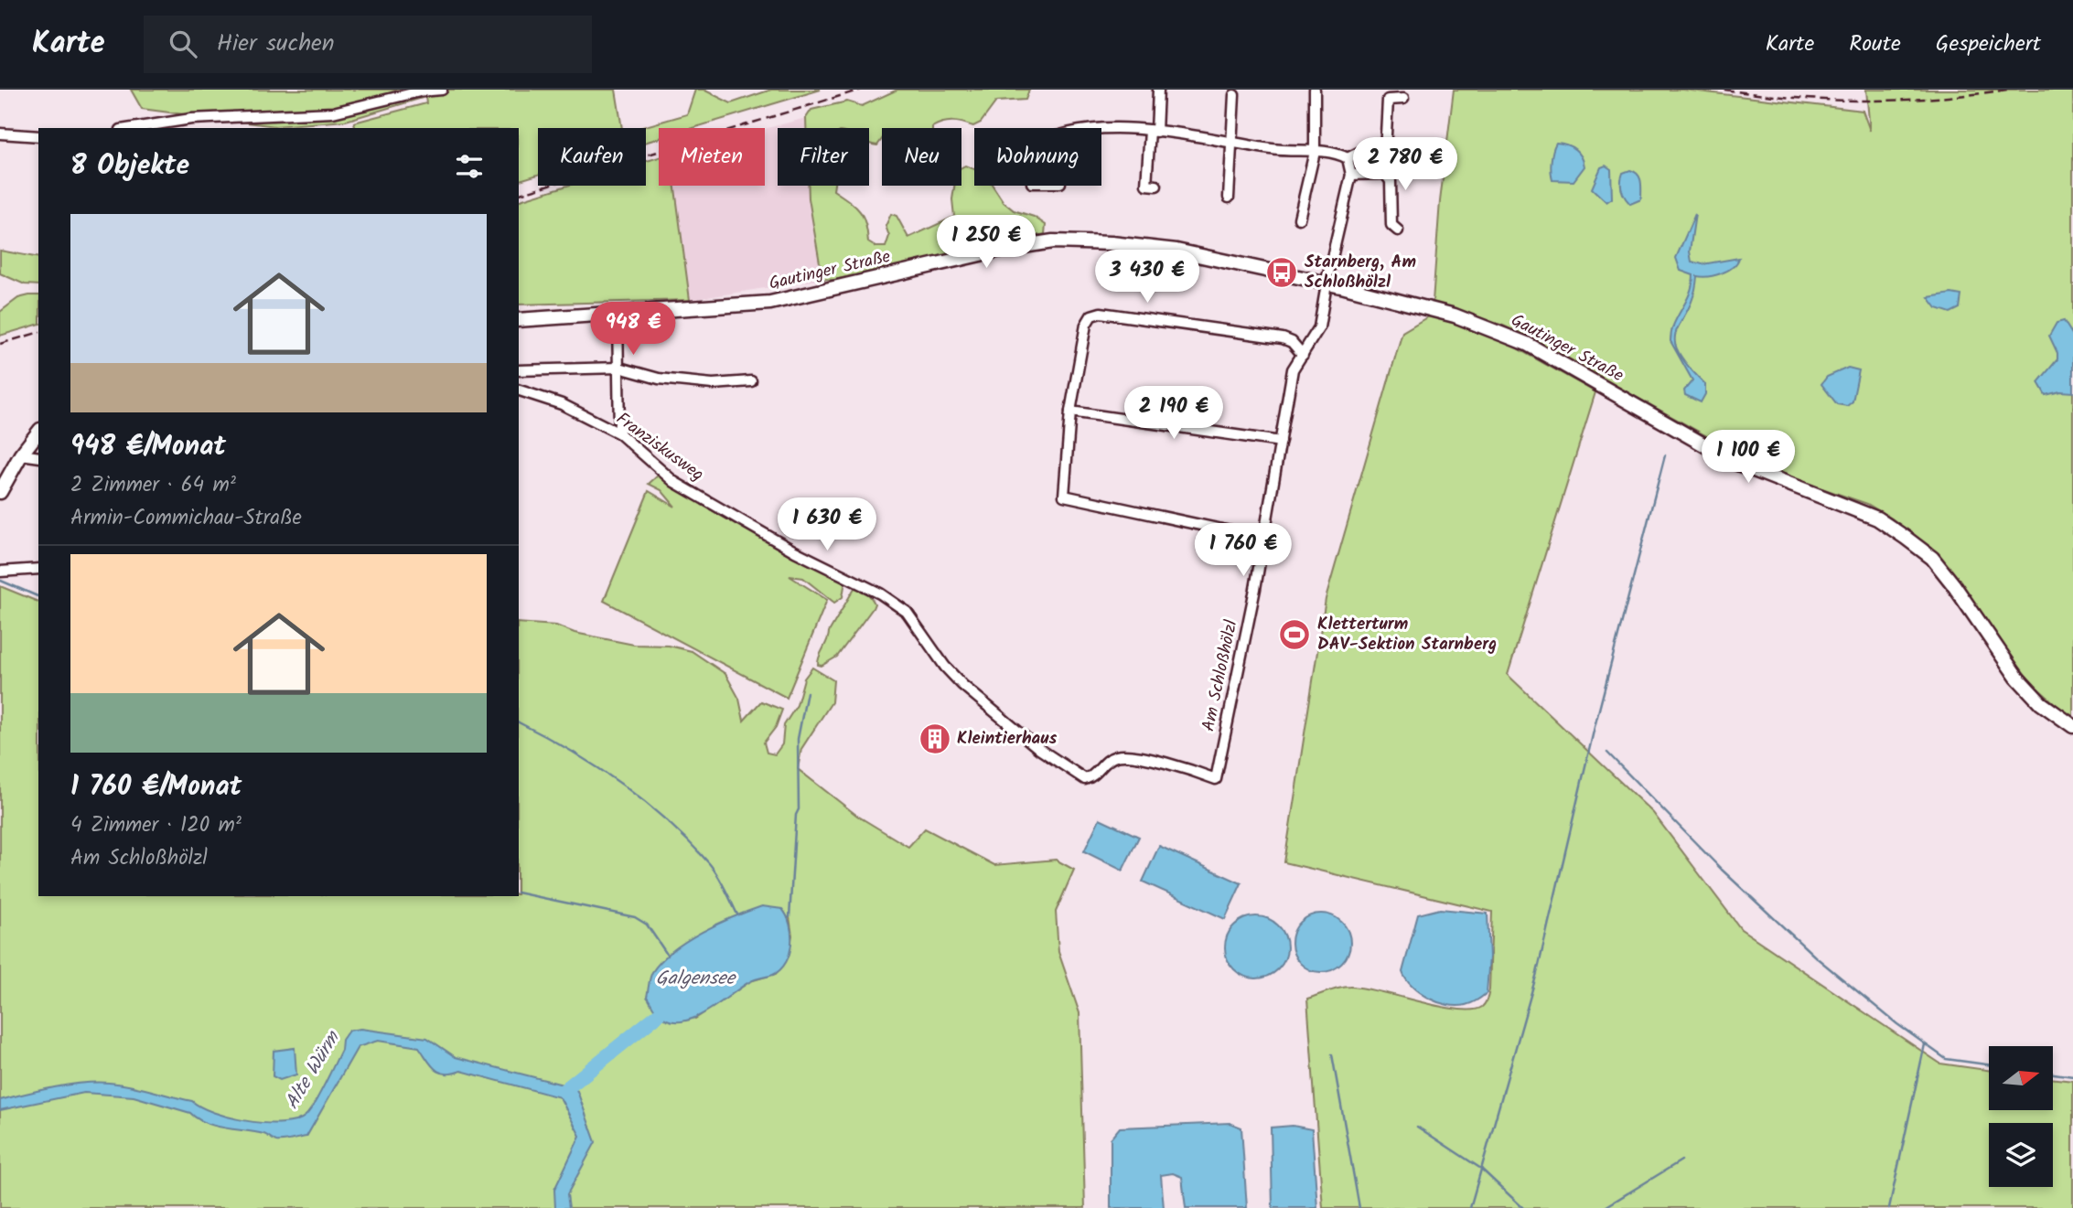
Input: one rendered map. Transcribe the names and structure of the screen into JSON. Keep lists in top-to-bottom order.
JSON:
{
  "streets": {
    "main road": ["Gautinger Straße"],
    "street": ["Franziskusweg", "Am Schloßhölzl"]
  },
  "crossings": [
    ["Gautinger Straße", "Am Schloßhölzl"],
    ["Franziskusweg", "Am Schloßhölzl"]
  ],
  "water": ["Galgensee", "Alte Würm"],
  "places": {
    "bus stop": ["Starnberg, Am Schloßhölzl"],
    "sports": ["Kletterturm DAV-Sektion Starnberg"],
    "building": ["Kleintierhaus"]
  },
  "north": "right",
  "page": {
    "header": "Karte",
    "search": "Hier suchen",
    "nav": ["Karte", "Route", "Gespeichert"],
    "chip": [
      "Kaufen",
      "Mieten",
      "Filter",
      "Neu",
      "Wohnung"
    ],
    "heading": "8 Objekte",
    "price": [
      "2 780 €",
      "1 250 €",
      "3 430 €",
      "948 €",
      "2 190 €",
      "1 100 €",
      "1 630 €",
      "1 760 €"
    ],
    "list": [
      {
        "name": "948 €/Monat",
        "note": "2 Zimmer · 64 m² · Armin-Commichau-Straße"
      },
      {
        "name": "1 760 €/Monat",
        "note": "4 Zimmer · 120 m² · Am Schloßhölzl"
      }
    ]
  }
}
